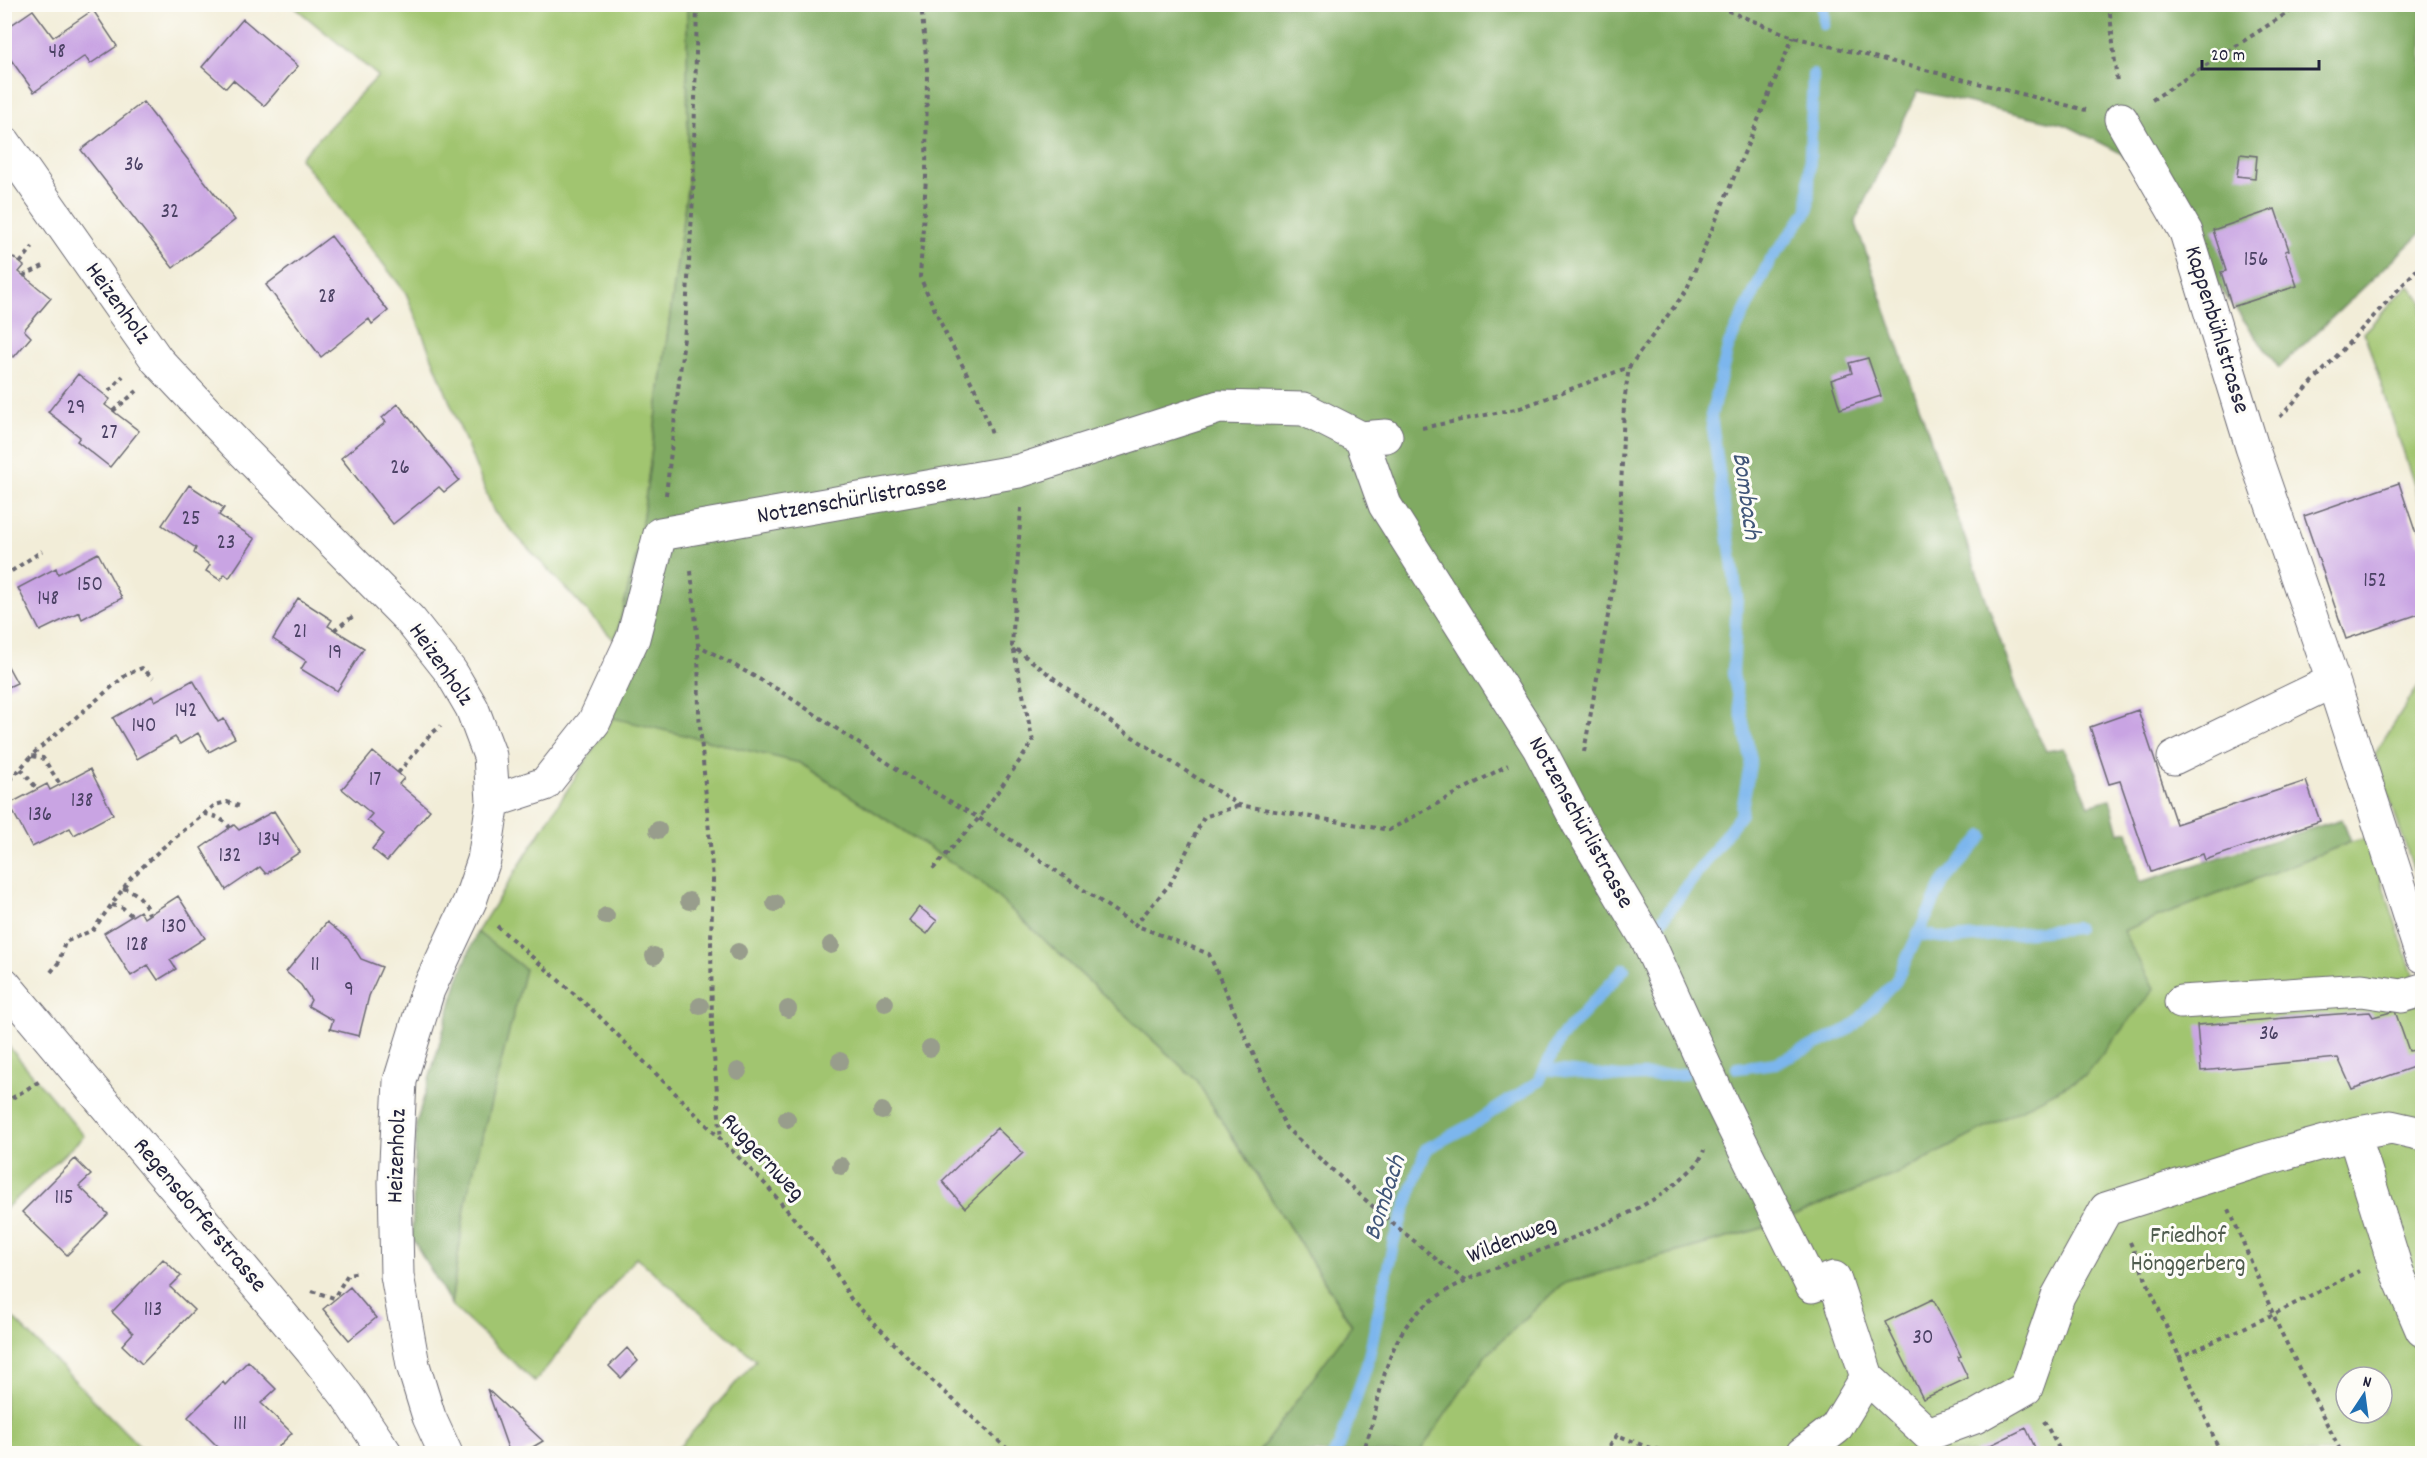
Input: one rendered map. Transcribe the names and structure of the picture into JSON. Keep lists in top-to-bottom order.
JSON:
{
  "streets": {
    "street": [
      "Heizenholz",
      "Kappenbühlstrasse",
      "Notzenschürlistrasse",
      "Regensdorferstrasse"
    ],
    "path": ["Ruggernweg", "Wildenweg"]
  },
  "crossings": [
    ["Heizenholz", "Ruggernweg"],
    ["Notzenschürlistrasse", "Wildenweg"]
  ],
  "water": ["Bombach"],
  "parks": ["Friedhof Hönggerberg"],
  "house_numbers": [
    "48",
    "36",
    "32",
    "156",
    "28",
    "29",
    "27",
    "26",
    "25",
    "23",
    "152",
    "150",
    "148",
    "21",
    "19",
    "142",
    "140",
    "17",
    "138",
    "136",
    "134",
    "132",
    "130",
    "128",
    "11",
    "9",
    "36",
    "115",
    "113",
    "30",
    "111"
  ],
  "scale_bar": "20 m",
  "north": "top"
}
